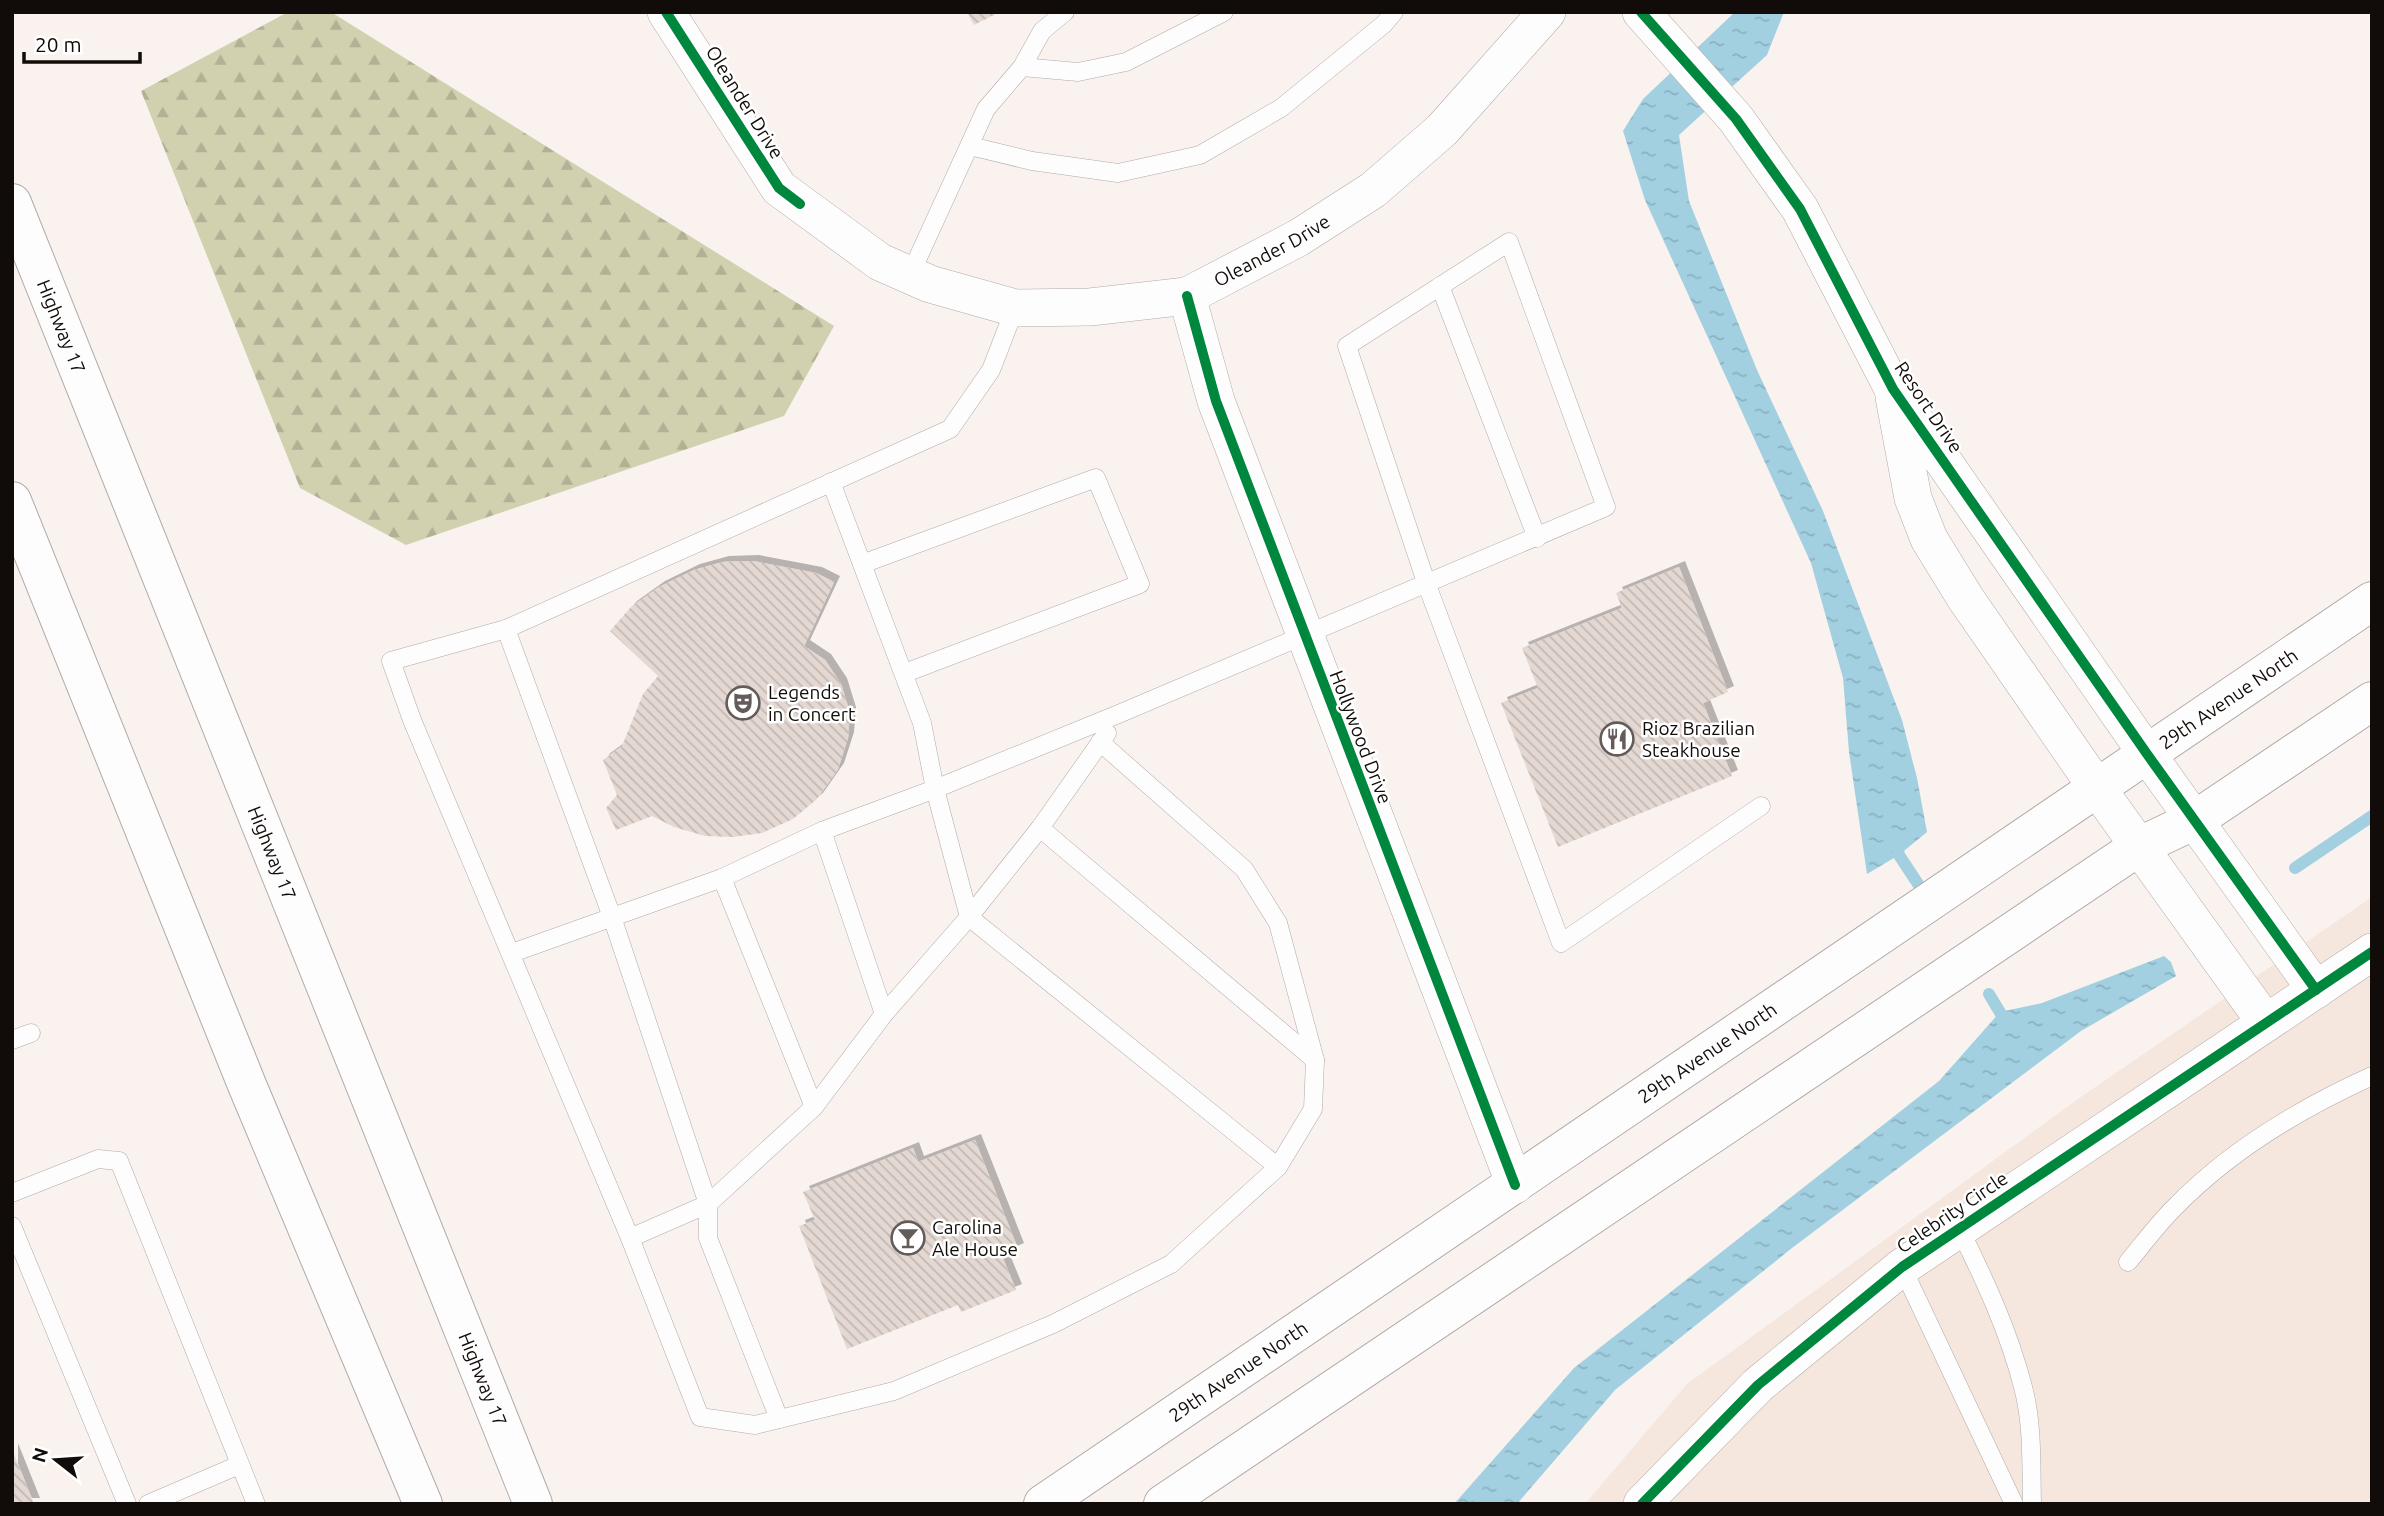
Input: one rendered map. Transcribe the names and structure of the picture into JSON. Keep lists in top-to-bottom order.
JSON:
{
  "streets": {
    "main road": ["Highway 17", "29th Avenue North"],
    "street": [
      "Oleander Drive",
      "Resort Drive",
      "Hollywood Drive",
      "Celebrity Circle"
    ]
  },
  "crossings": [
    ["Oleander Drive", "Hollywood Drive"],
    ["Resort Drive", "29th Avenue North"],
    ["29th Avenue North", "Hollywood Drive"]
  ],
  "places": {
    "theatre": ["Legends in Concert"],
    "restaurant": ["Rioz Brazilian Steakhouse"],
    "bar": ["Carolina Ale House"]
  },
  "scale_bar": "20 m",
  "north": "left"
}
